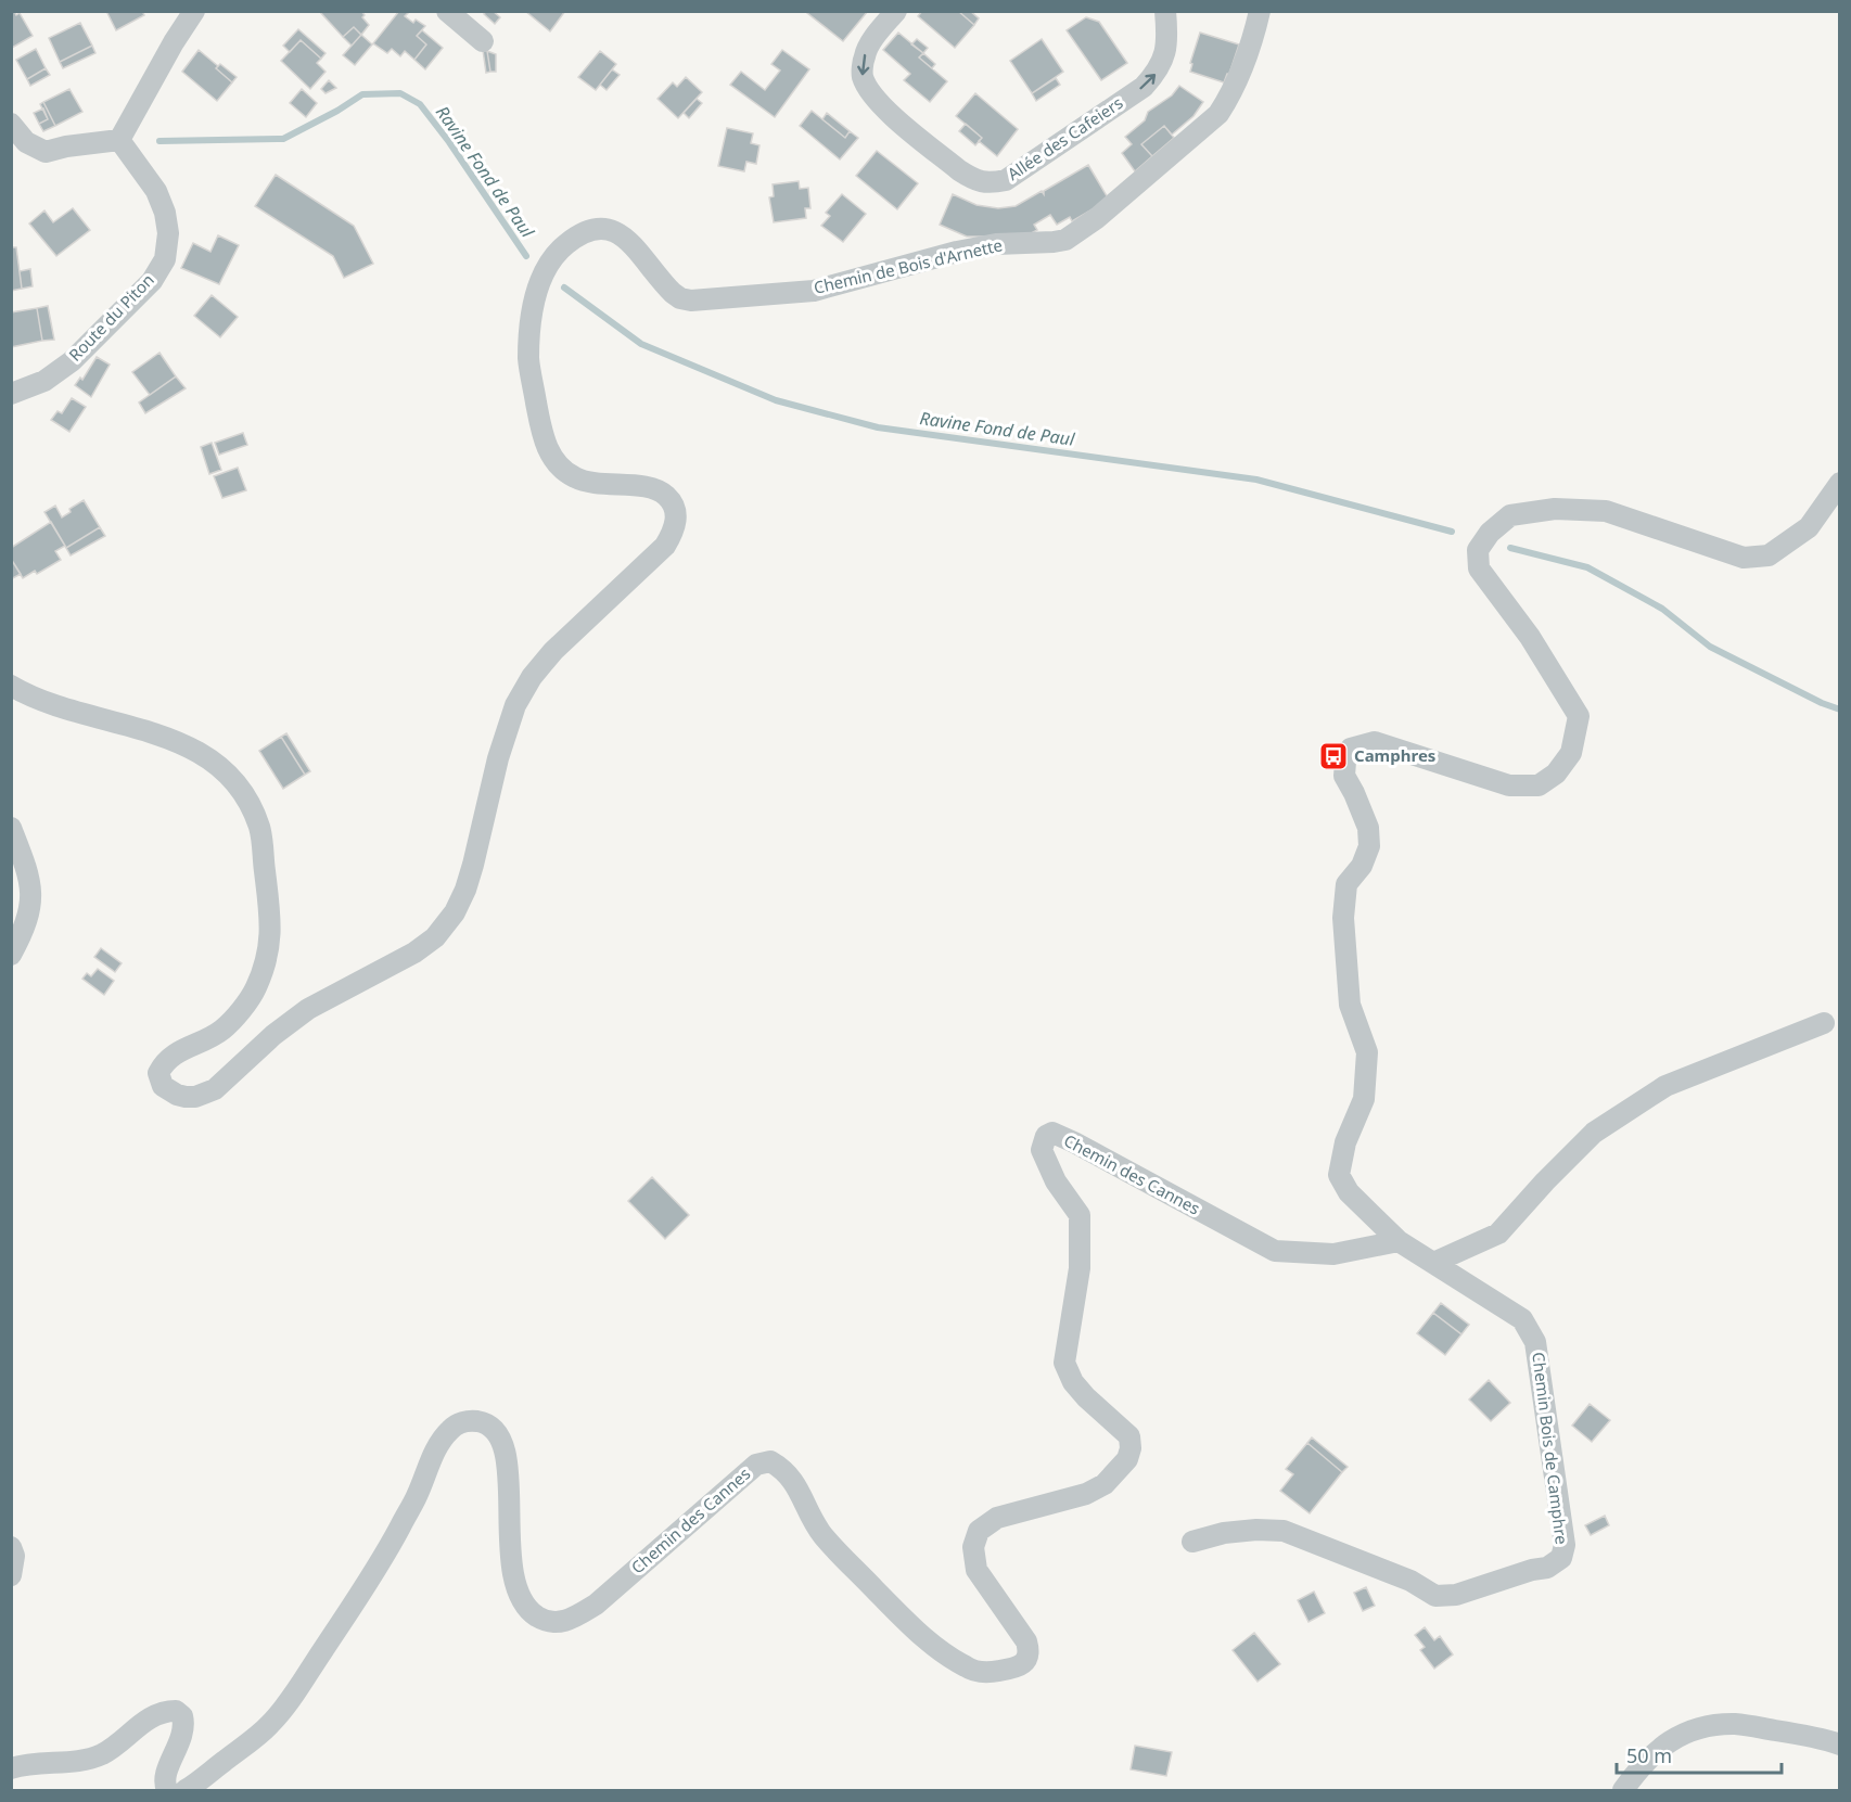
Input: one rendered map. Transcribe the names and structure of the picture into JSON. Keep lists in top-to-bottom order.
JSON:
{
  "streets": {
    "street": [
      "Allée des Cafeiers",
      "Chemin de Bois d'Arnette",
      "Route du Piton",
      "Chemin des Cannes",
      "Chemin Bois de Camphre"
    ]
  },
  "crossings": [
    ["Chemin des Cannes", "Chemin Bois de Camphre"]
  ],
  "water": ["Ravine Fond de Paul"],
  "places": {
    "bus stop": ["Camphres"]
  },
  "scale_bar": "50 m"
}
